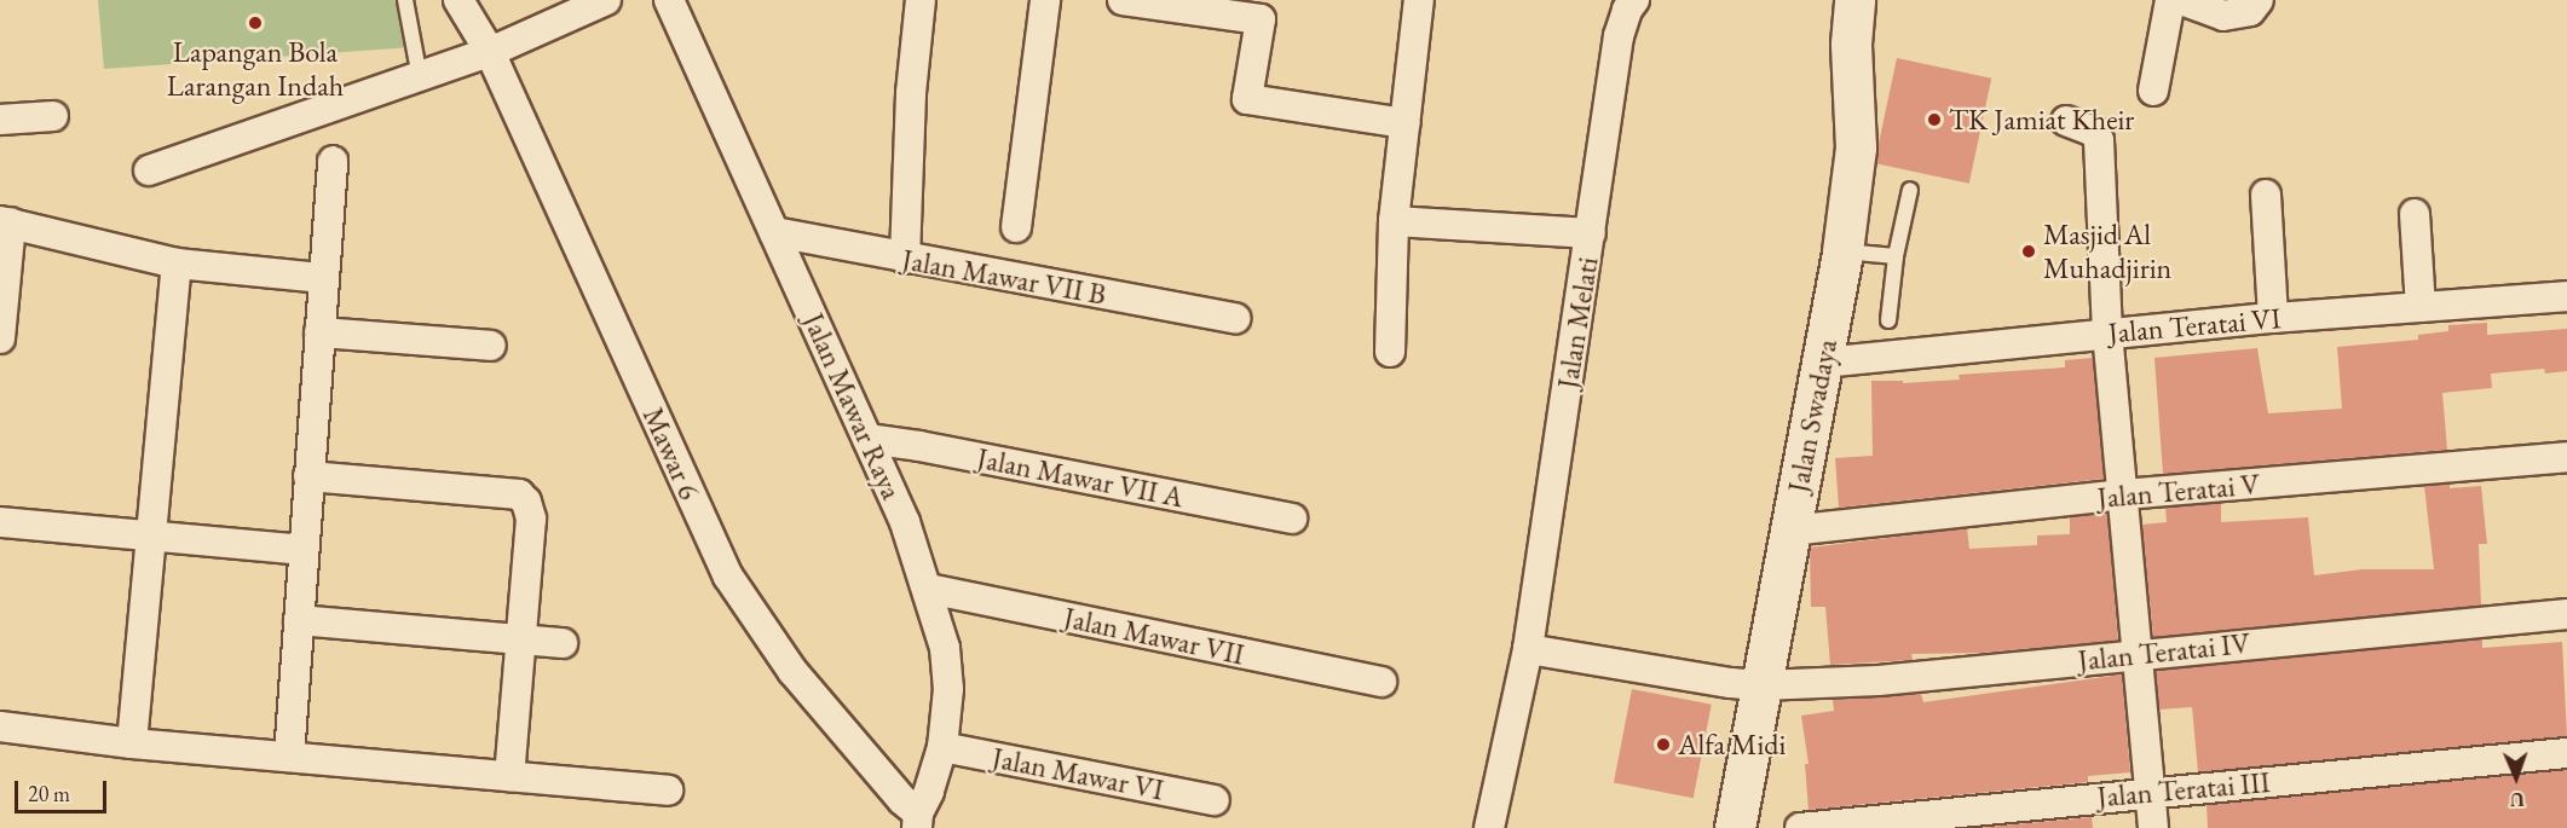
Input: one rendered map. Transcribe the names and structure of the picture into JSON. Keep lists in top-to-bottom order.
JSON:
{
  "streets": {
    "street": [
      "Jalan Mawar VII B",
      "Jalan Melati",
      "Jalan Teratai VI",
      "Jalan Mawar Raya",
      "Jalan Swadaya",
      "Mawar 6",
      "Jalan Mawar VII A",
      "Jalan Teratai V",
      "Jalan Mawar VII",
      "Jalan Teratai IV",
      "Jalan Mawar VI",
      "Jalan Teratai III"
    ]
  },
  "crossings": [
    ["Jalan Mawar VII B", "Jalan Mawar Raya"],
    ["Jalan Teratai VI", "Jalan Swadaya"],
    ["Jalan Mawar Raya", "Mawar 6"],
    ["Jalan Mawar Raya", "Jalan Mawar VII A"],
    ["Jalan Mawar Raya", "Jalan Mawar VII"],
    ["Jalan Mawar Raya", "Jalan Mawar VI"],
    ["Jalan Swadaya", "Jalan Teratai V"],
    ["Jalan Swadaya", "Jalan Teratai IV"]
  ],
  "places": [
    "Lapangan Bola Larangan Indah",
    "TK Jamiat Kheir",
    "Masjid Al Muhadjirin",
    "Alfa Midi"
  ],
  "scale_bar": "20 m",
  "north": "bottom"
}
